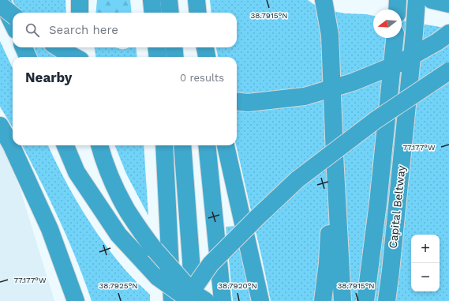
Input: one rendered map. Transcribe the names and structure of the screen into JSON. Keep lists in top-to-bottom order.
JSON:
{
  "streets": {
    "highway": ["Capital Beltway"]
  },
  "north": "left",
  "page": {
    "search": "Search here",
    "heading": ["Nearby", "0 results"],
    "map_buttons": ["+", "−"]
  },
  "coordinates": [
    "38.7915°N",
    "77.177°W",
    "38.7925°N",
    "38.7920°N"
  ]
}
